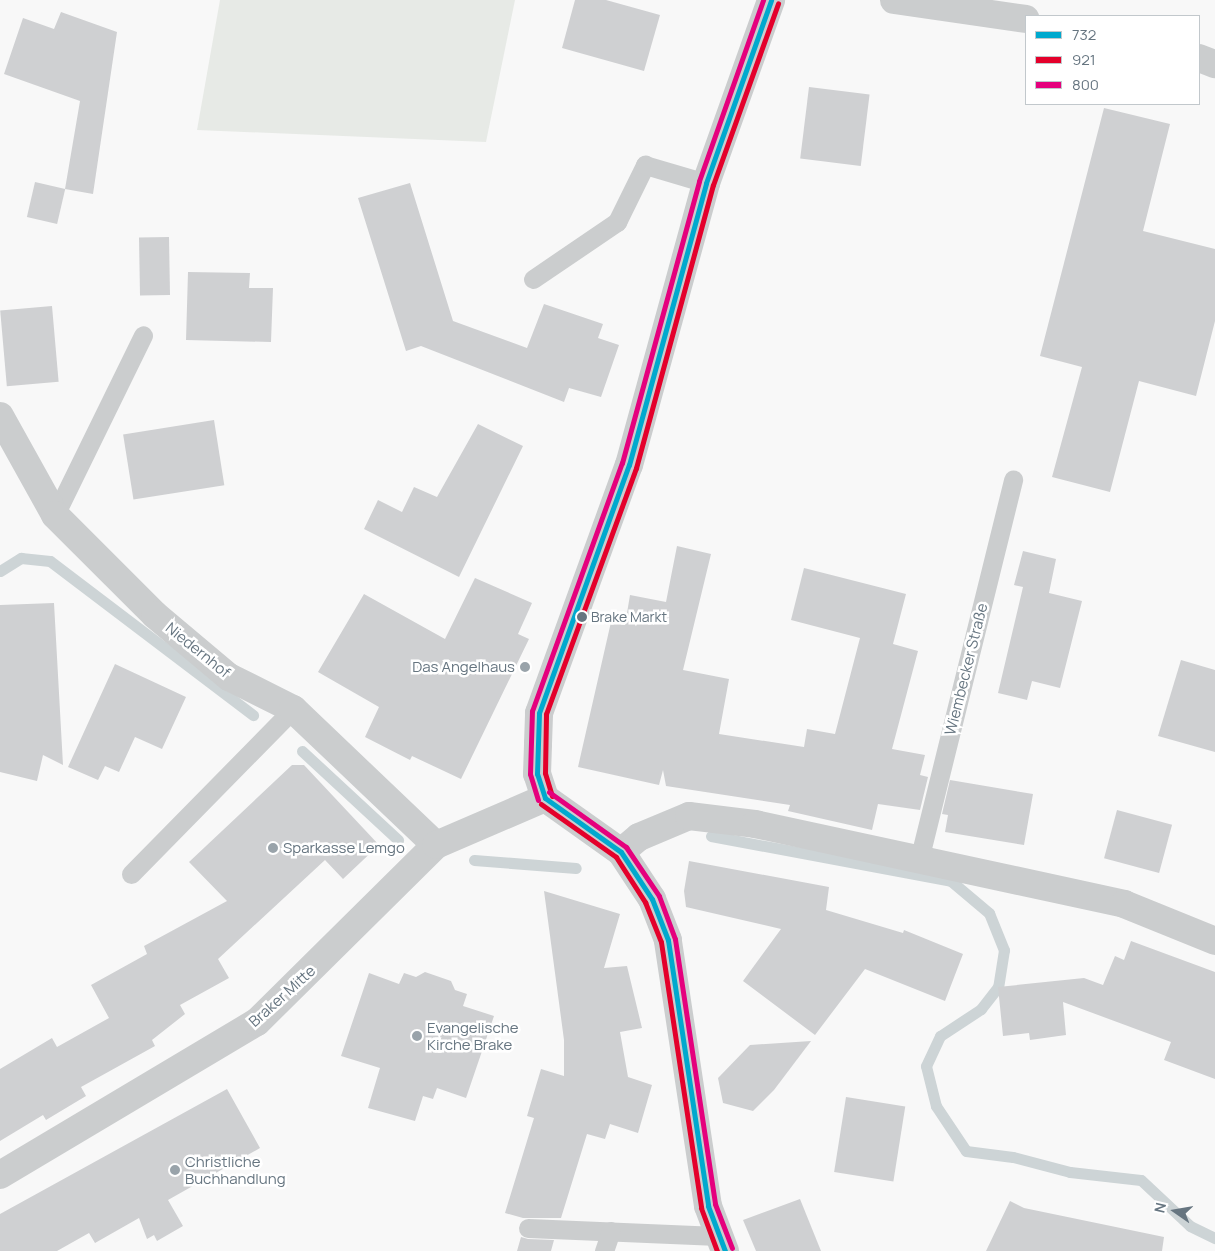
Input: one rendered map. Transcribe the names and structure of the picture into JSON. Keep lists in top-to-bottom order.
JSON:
{
  "streets": {
    "street": ["Niedernhof", "Braker Mitte"],
    "lane": ["Wiembecker Straße"]
  },
  "crossings": [
    ["Niedernhof", "Braker Mitte"]
  ],
  "places": [
    "Brake Markt",
    "Das Angelhaus",
    "Sparkasse Lemgo",
    "Evangelische Kirche Brake",
    "Christliche Buchhandlung"
  ],
  "lines": ["transit line 732", "transit line 800", "transit line 921"],
  "legend": ["732", "921", "800"],
  "north": "left"
}
